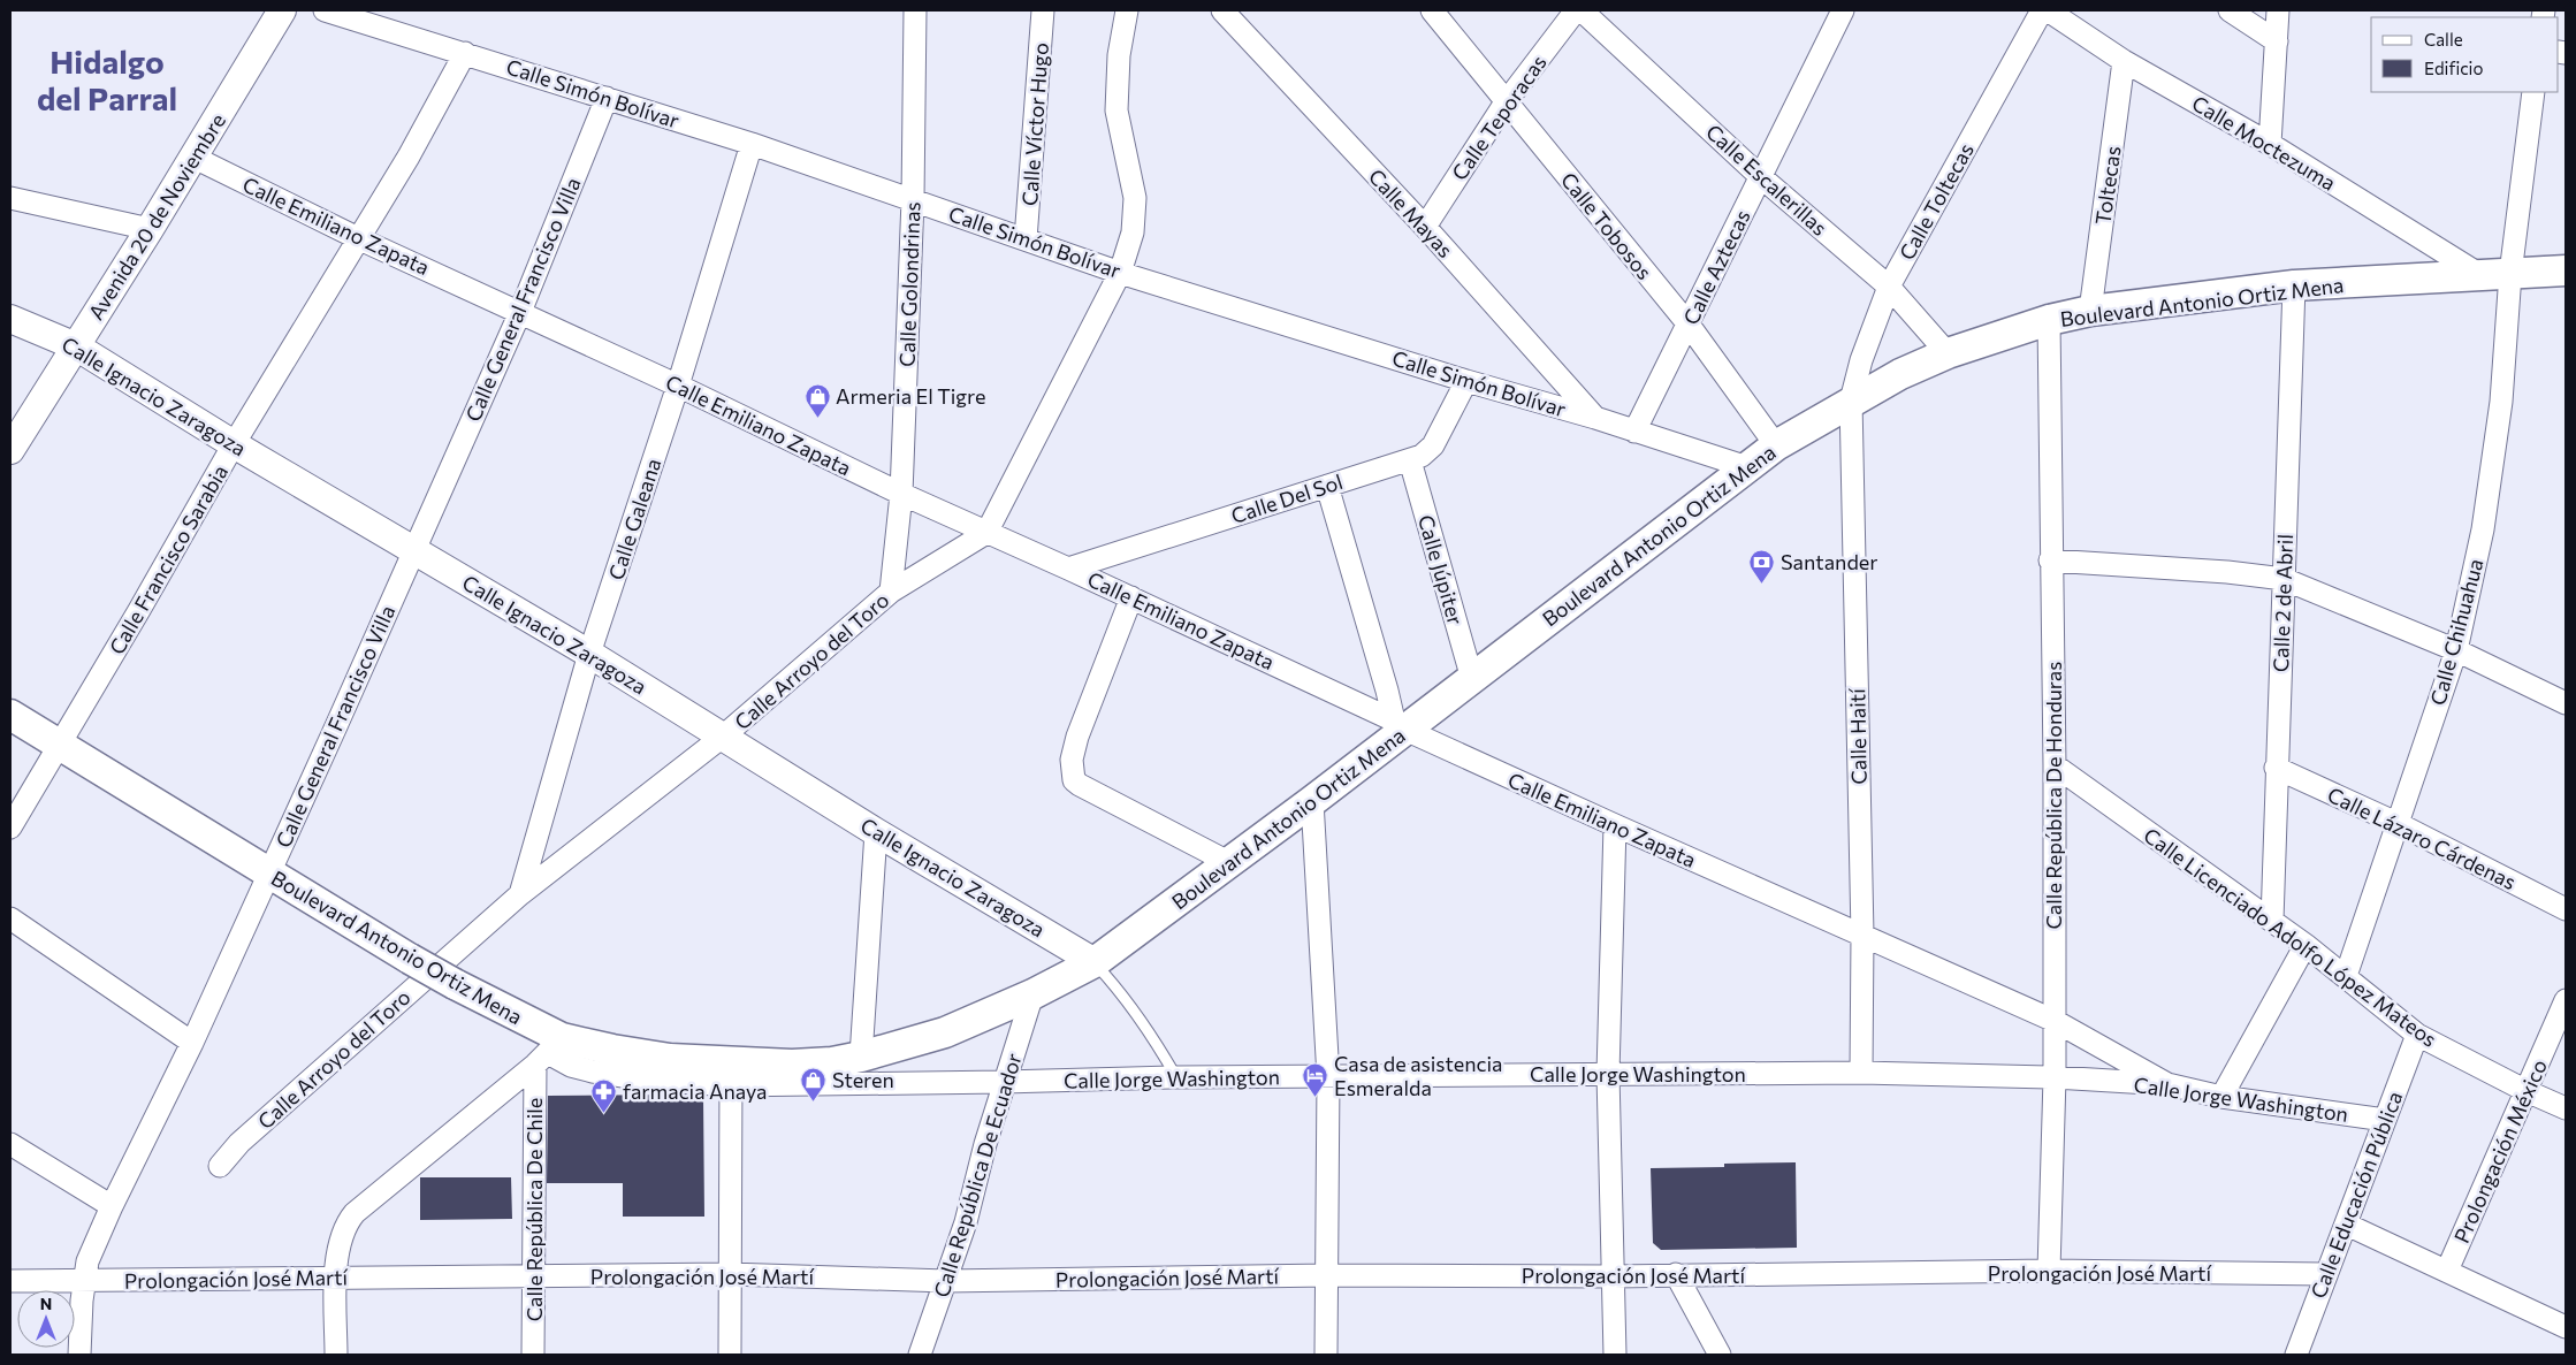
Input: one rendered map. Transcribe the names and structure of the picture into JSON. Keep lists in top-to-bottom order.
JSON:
{
  "streets": {
    "main road": ["Boulevard Antonio Ortiz Mena"],
    "street": [
      "Calle Simón Bolívar",
      "Calle Teporacas",
      "Calle Víctor Hugo",
      "Calle Moctezuma",
      "Calle Escalerillas",
      "Toltecas",
      "Calle Toltecas",
      "Calle Mayas",
      "Avenida 20 de Noviembre",
      "Calle Emiliano Zapata",
      "Calle Tobosos",
      "Calle Aztecas",
      "Calle Golondrinas",
      "Calle General Francisco Villa",
      "Calle Ignacio Zaragoza",
      "Calle Del Sol",
      "Calle Galeana",
      "Calle Francisco Sarabia",
      "Calle Júpiter",
      "Calle 2 de Abril",
      "Calle Chihuahua",
      "Calle Arroyo del Toro",
      "Calle Haití",
      "Calle República De Honduras",
      "Calle Lázaro Cárdenas",
      "Calle Licenciado Adolfo López Mateos",
      "Calle Jorge Washington",
      "Prolongación México",
      "Calle República De Ecuador",
      "Calle Educación Pública",
      "Calle República De Chile",
      "Prolongación José Martí"
    ]
  },
  "crossings": [
    ["Calle Simón Bolívar", "Calle Víctor Hugo"],
    ["Calle Simón Bolívar", "Calle Mayas"],
    ["Calle Simón Bolívar", "Calle Aztecas"],
    ["Calle Simón Bolívar", "Calle Golondrinas"],
    ["Calle Simón Bolívar", "Calle General Francisco Villa"],
    ["Calle Simón Bolívar", "Boulevard Antonio Ortiz Mena"],
    ["Calle Simón Bolívar", "Calle Del Sol"],
    ["Calle Simón Bolívar", "Calle Galeana"],
    ["Calle Simón Bolívar", "Calle Francisco Sarabia"],
    ["Calle Teporacas", "Calle Mayas"],
    ["Calle Teporacas", "Calle Tobosos"],
    ["Calle Moctezuma", "Toltecas"],
    ["Calle Moctezuma", "Boulevard Antonio Ortiz Mena"],
    ["Calle Escalerillas", "Calle Toltecas"],
    ["Calle Escalerillas", "Calle Aztecas"],
    ["Calle Escalerillas", "Boulevard Antonio Ortiz Mena"],
    ["Toltecas", "Boulevard Antonio Ortiz Mena"],
    ["Calle Toltecas", "Boulevard Antonio Ortiz Mena"],
    ["Calle Toltecas", "Calle Haití"],
    ["Avenida 20 de Noviembre", "Calle Emiliano Zapata"],
    ["Avenida 20 de Noviembre", "Calle Ignacio Zaragoza"],
    ["Calle Emiliano Zapata", "Calle Golondrinas"],
    ["Calle Emiliano Zapata", "Calle General Francisco Villa"],
    ["Calle Emiliano Zapata", "Boulevard Antonio Ortiz Mena"],
    ["Calle Emiliano Zapata", "Calle Del Sol"],
    ["Calle Emiliano Zapata", "Calle Galeana"],
    ["Calle Emiliano Zapata", "Calle Francisco Sarabia"],
    ["Calle Emiliano Zapata", "Calle Arroyo del Toro"],
    ["Calle Emiliano Zapata", "Calle Haití"],
    ["Calle Emiliano Zapata", "Calle República De Honduras"],
    ["Calle Emiliano Zapata", "Calle Jorge Washington"],
    ["Calle Tobosos", "Calle Aztecas"],
    ["Calle Tobosos", "Boulevard Antonio Ortiz Mena"],
    ["Calle Golondrinas", "Calle Arroyo del Toro"],
    ["Calle General Francisco Villa", "Boulevard Antonio Ortiz Mena"],
    ["Calle General Francisco Villa", "Calle Ignacio Zaragoza"],
    ["Calle General Francisco Villa", "Prolongación José Martí"],
    ["Boulevard Antonio Ortiz Mena", "Calle Ignacio Zaragoza"],
    ["Boulevard Antonio Ortiz Mena", "Calle Francisco Sarabia"],
    ["Boulevard Antonio Ortiz Mena", "Calle Júpiter"],
    ["Boulevard Antonio Ortiz Mena", "Calle 2 de Abril"],
    ["Boulevard Antonio Ortiz Mena", "Calle Chihuahua"],
    ["Boulevard Antonio Ortiz Mena", "Calle Haití"],
    ["Boulevard Antonio Ortiz Mena", "Calle República De Honduras"],
    ["Boulevard Antonio Ortiz Mena", "Calle Jorge Washington"],
    ["Boulevard Antonio Ortiz Mena", "Calle República De Ecuador"],
    ["Boulevard Antonio Ortiz Mena", "Calle República De Chile"],
    ["Calle Ignacio Zaragoza", "Calle Galeana"],
    ["Calle Ignacio Zaragoza", "Calle Francisco Sarabia"],
    ["Calle Ignacio Zaragoza", "Calle Arroyo del Toro"],
    ["Calle Del Sol", "Calle Júpiter"],
    ["Calle Galeana", "Calle Arroyo del Toro"],
    ["Calle 2 de Abril", "Calle Lázaro Cárdenas"],
    ["Calle 2 de Abril", "Calle Licenciado Adolfo López Mateos"],
    ["Calle Chihuahua", "Calle Lázaro Cárdenas"],
    ["Calle Chihuahua", "Calle Licenciado Adolfo López Mateos"],
    ["Calle Haití", "Calle Jorge Washington"],
    ["Calle República De Honduras", "Calle Licenciado Adolfo López Mateos"],
    ["Calle República De Honduras", "Calle Jorge Washington"],
    ["Calle República De Honduras", "Prolongación José Martí"],
    ["Calle Licenciado Adolfo López Mateos", "Prolongación México"],
    ["Calle Licenciado Adolfo López Mateos", "Calle Educación Pública"],
    ["Calle Jorge Washington", "Calle República De Ecuador"],
    ["Calle Jorge Washington", "Calle Educación Pública"],
    ["Calle República De Ecuador", "Prolongación José Martí"],
    ["Calle Educación Pública", "Prolongación José Martí"],
    ["Calle República De Chile", "Prolongación José Martí"]
  ],
  "districts": ["Hidalgo del Parral"],
  "places": {
    "shop": ["Armeria El Tigre", "Steren"],
    "bank": ["Santander"],
    "hotel": ["Casa de asistencia Esmeralda"],
    "pharmacy": ["farmacia Anaya"]
  },
  "legend": ["Calle", "Edificio"],
  "north": "top"
}
